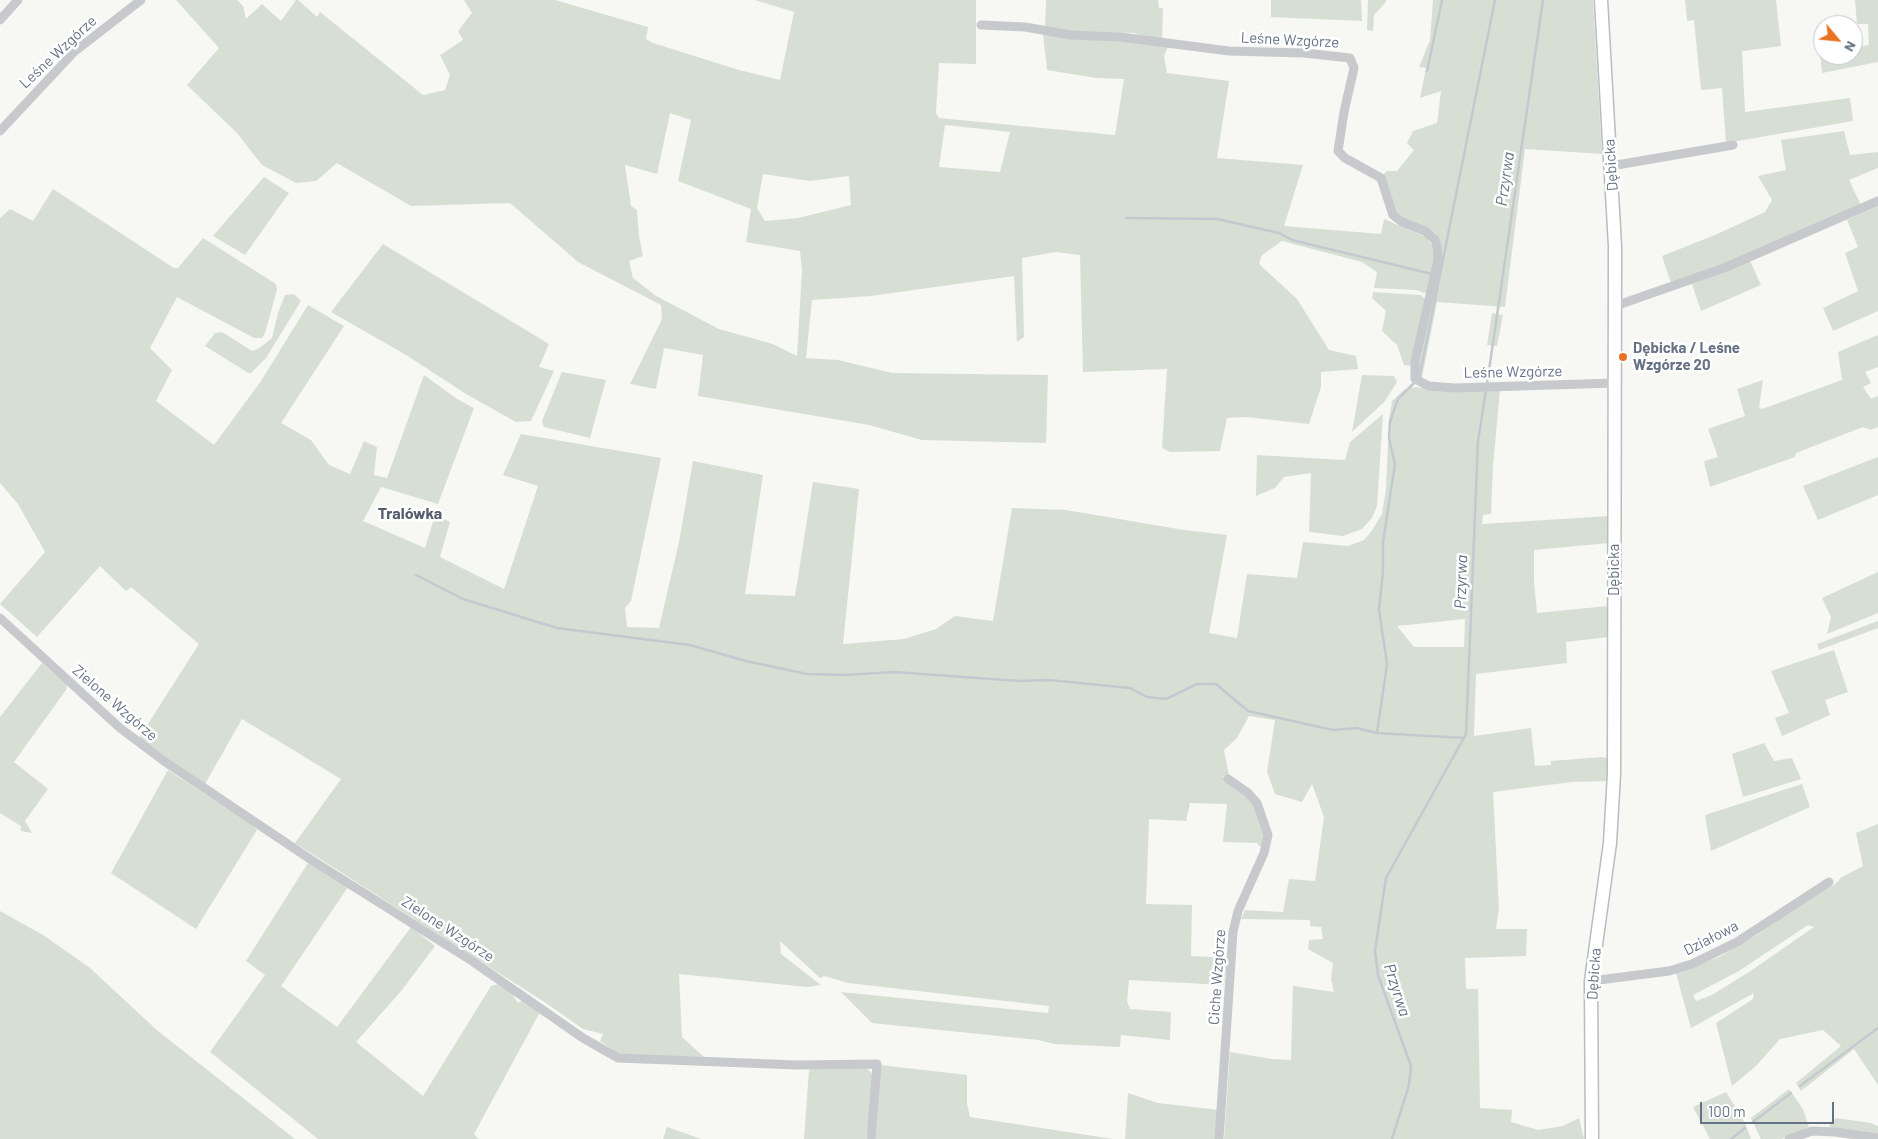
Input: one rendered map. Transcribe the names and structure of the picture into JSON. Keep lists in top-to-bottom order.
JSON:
{
  "streets": {
    "street": [
      "Leśne Wzgórze",
      "Dębicka",
      "Zielone Wzgórze",
      "Działowa",
      "Ciche Wzgórze"
    ]
  },
  "crossings": [
    ["Leśne Wzgórze", "Dębicka"],
    ["Dębicka", "Działowa"]
  ],
  "districts": ["Tralówka"],
  "water": ["Przyrwa"],
  "places": ["Dębicka / Leśne Wzgórze 20"],
  "scale_bar": "100 m",
  "north": "bottom right"
}
